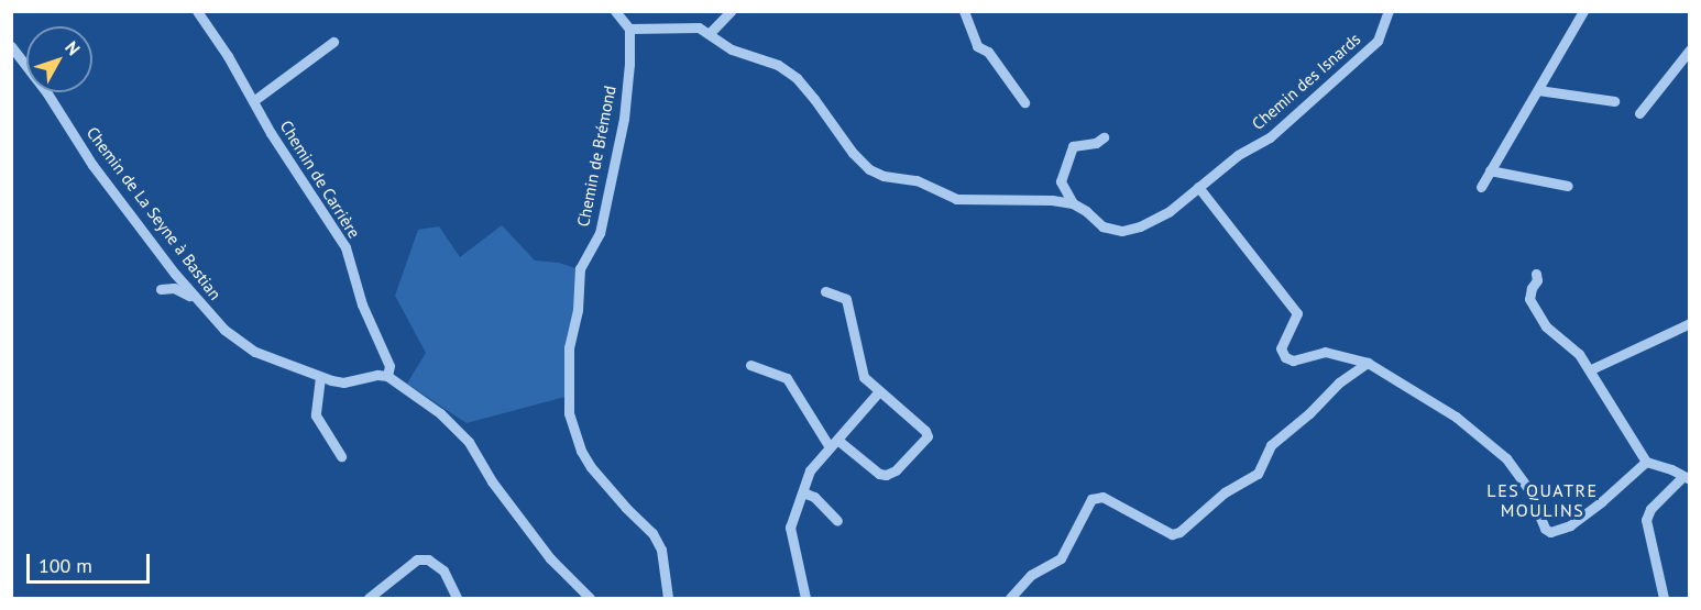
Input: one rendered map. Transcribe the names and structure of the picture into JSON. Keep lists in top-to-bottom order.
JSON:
{
  "streets": {
    "street": [
      "Chemin des Isnards",
      "Chemin de Brémond",
      "Chemin de Carrière",
      "Chemin de La Seyne à Bastian"
    ]
  },
  "crossings": [
    ["Chemin de Carrière", "Chemin de La Seyne à Bastian"]
  ],
  "districts": ["LES QUATRE MOULINS"],
  "scale_bar": "100 m",
  "north": "top right"
}
